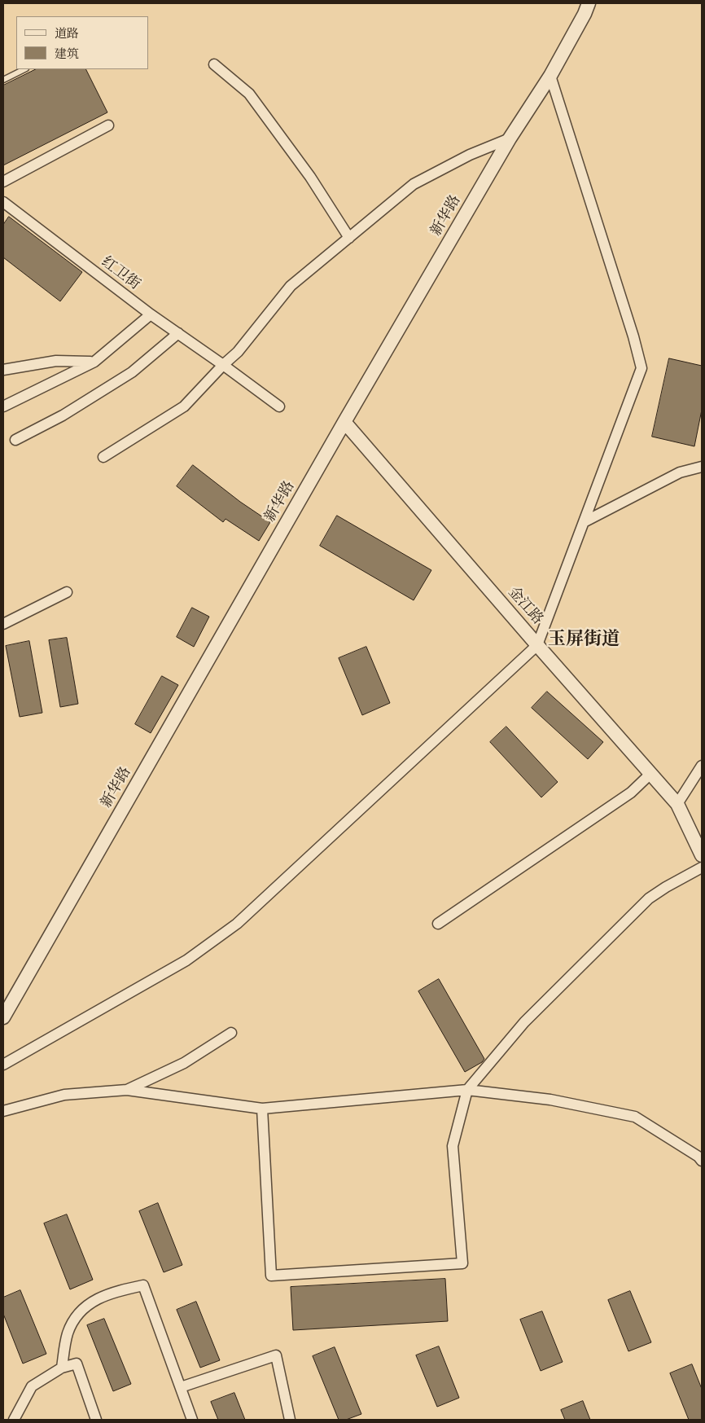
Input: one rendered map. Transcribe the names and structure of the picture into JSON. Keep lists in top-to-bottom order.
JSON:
{
  "streets": {
    "street": ["新华路", "红卫街", "金江路"]
  },
  "crossings": [
    ["新华路", "金江路"]
  ],
  "districts": ["玉屏街道"],
  "legend": ["道路", "建筑"]
}
